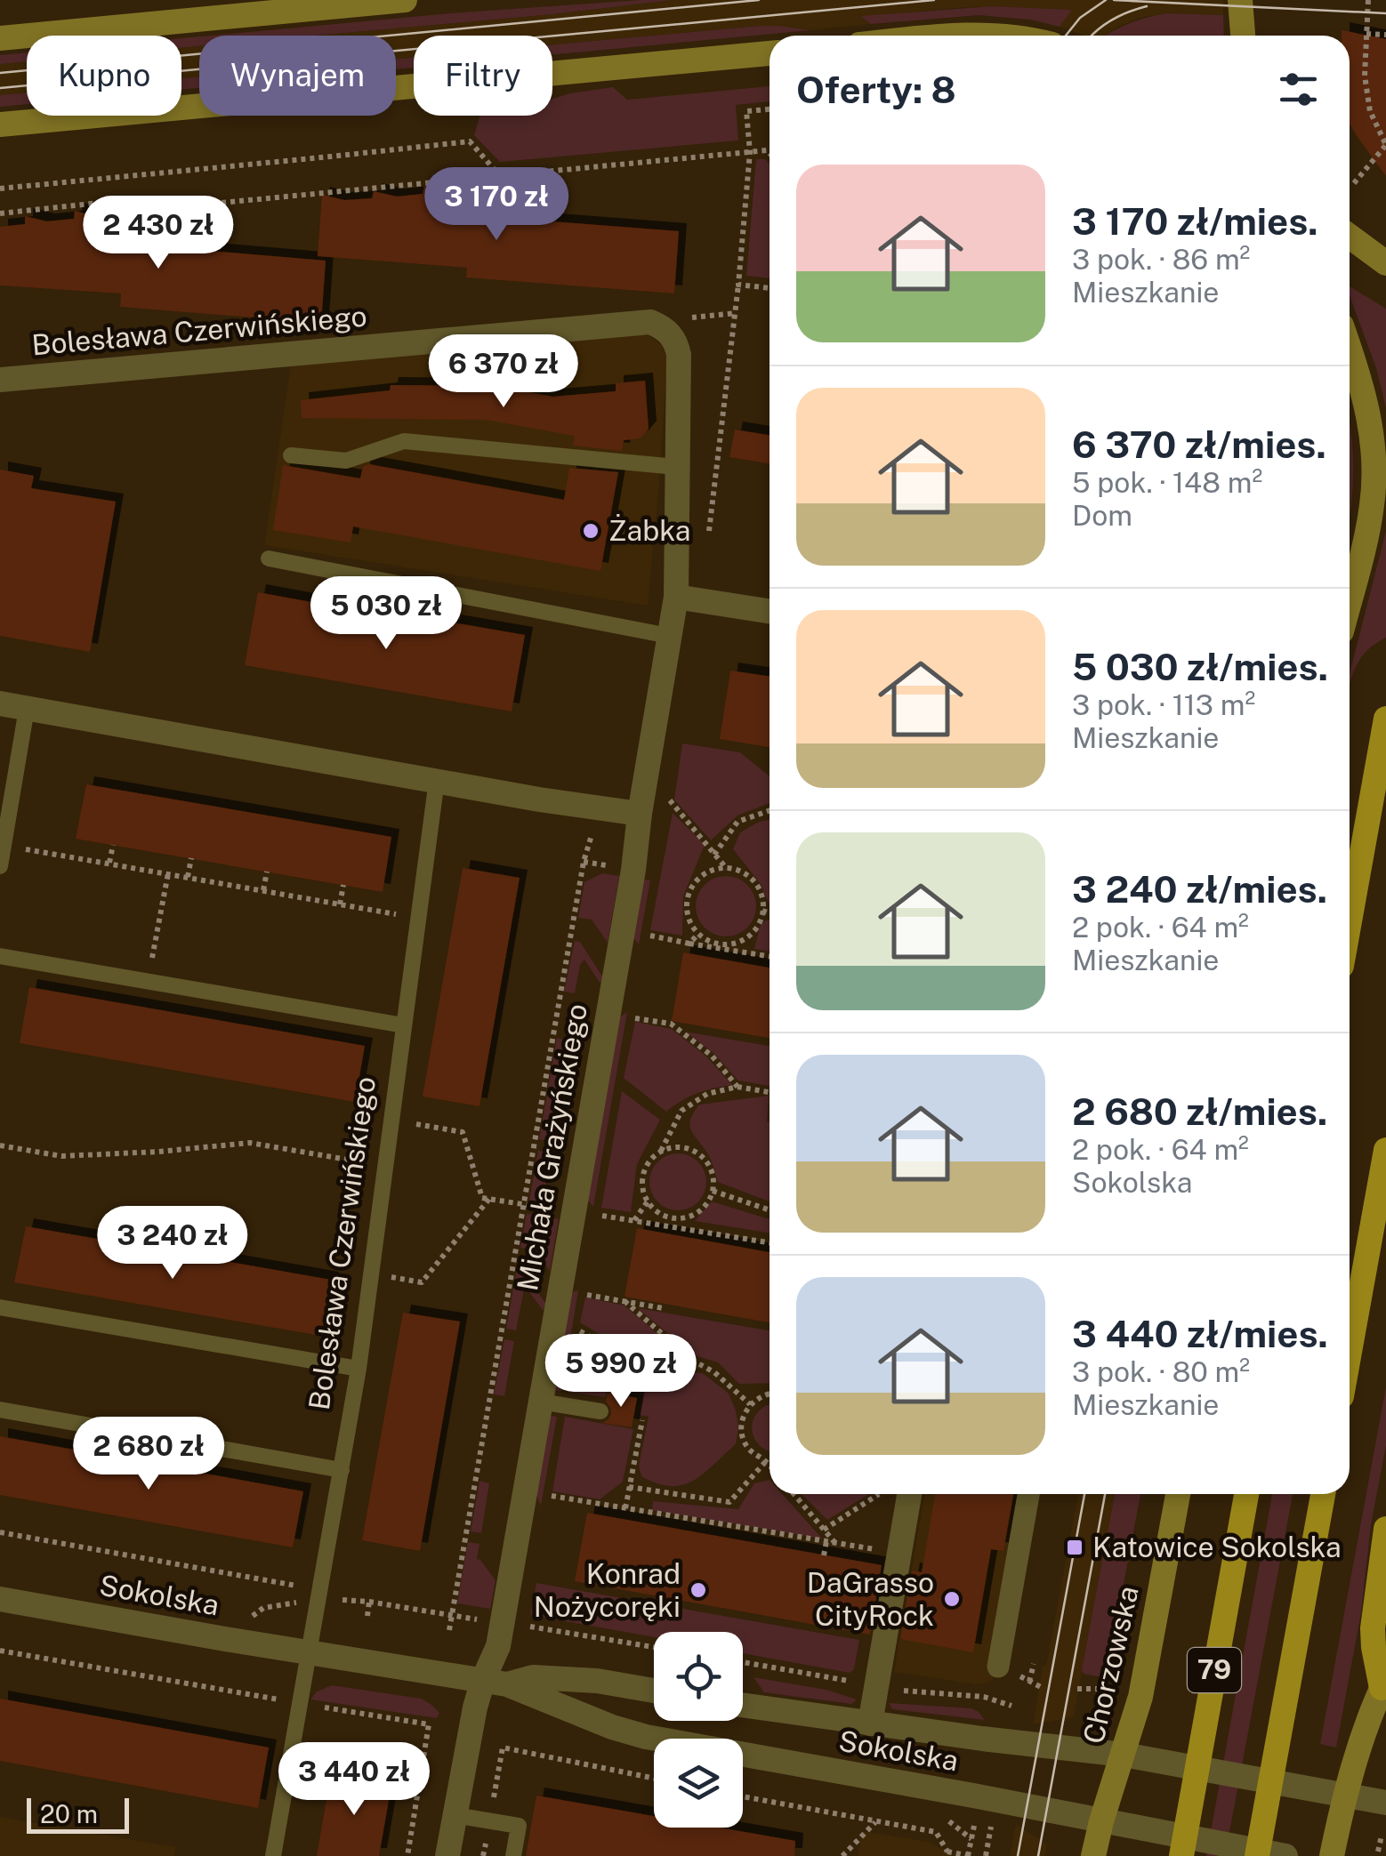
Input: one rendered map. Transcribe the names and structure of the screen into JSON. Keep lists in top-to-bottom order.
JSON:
{
  "streets": {
    "main road": ["Chorzowska", "79"],
    "street": ["Bolesława Czerwińskiego", "Michała Grażyńskiego", "Sokolska"]
  },
  "crossings": [
    ["Bolesława Czerwińskiego", "Michała Grażyńskiego"],
    ["Michała Grażyńskiego", "Sokolska"],
    ["Sokolska", "Chorzowska"]
  ],
  "places": {
    "other": ["Żabka", "Konrad Nożycoręki", "DaGrasso CityRock"],
    "transit": ["Katowice Sokolska"]
  },
  "scale_bar": "20 m",
  "page": {
    "chip": ["Kupno", "Wynajem", "Filtry"],
    "heading": "Oferty: 8",
    "list": [
      {
        "name": "3 170 zł/mies.",
        "note": "3 pok. · 86 m² · Mieszkanie"
      },
      {
        "name": "6 370 zł/mies.",
        "note": "5 pok. · 148 m² · Dom"
      },
      {
        "name": "5 030 zł/mies.",
        "note": "3 pok. · 113 m² · Mieszkanie"
      },
      {
        "name": "3 240 zł/mies.",
        "note": "2 pok. · 64 m² · Mieszkanie"
      },
      {
        "name": "2 680 zł/mies.",
        "note": "2 pok. · 64 m² · Sokolska"
      },
      {
        "name": "3 440 zł/mies.",
        "note": "3 pok. · 80 m² · Mieszkanie"
      }
    ],
    "price": [
      "3 170 zł",
      "2 430 zł",
      "6 370 zł",
      "5 030 zł",
      "3 240 zł",
      "5 990 zł",
      "2 680 zł",
      "3 440 zł"
    ],
    "scale": "20 m"
  }
}
